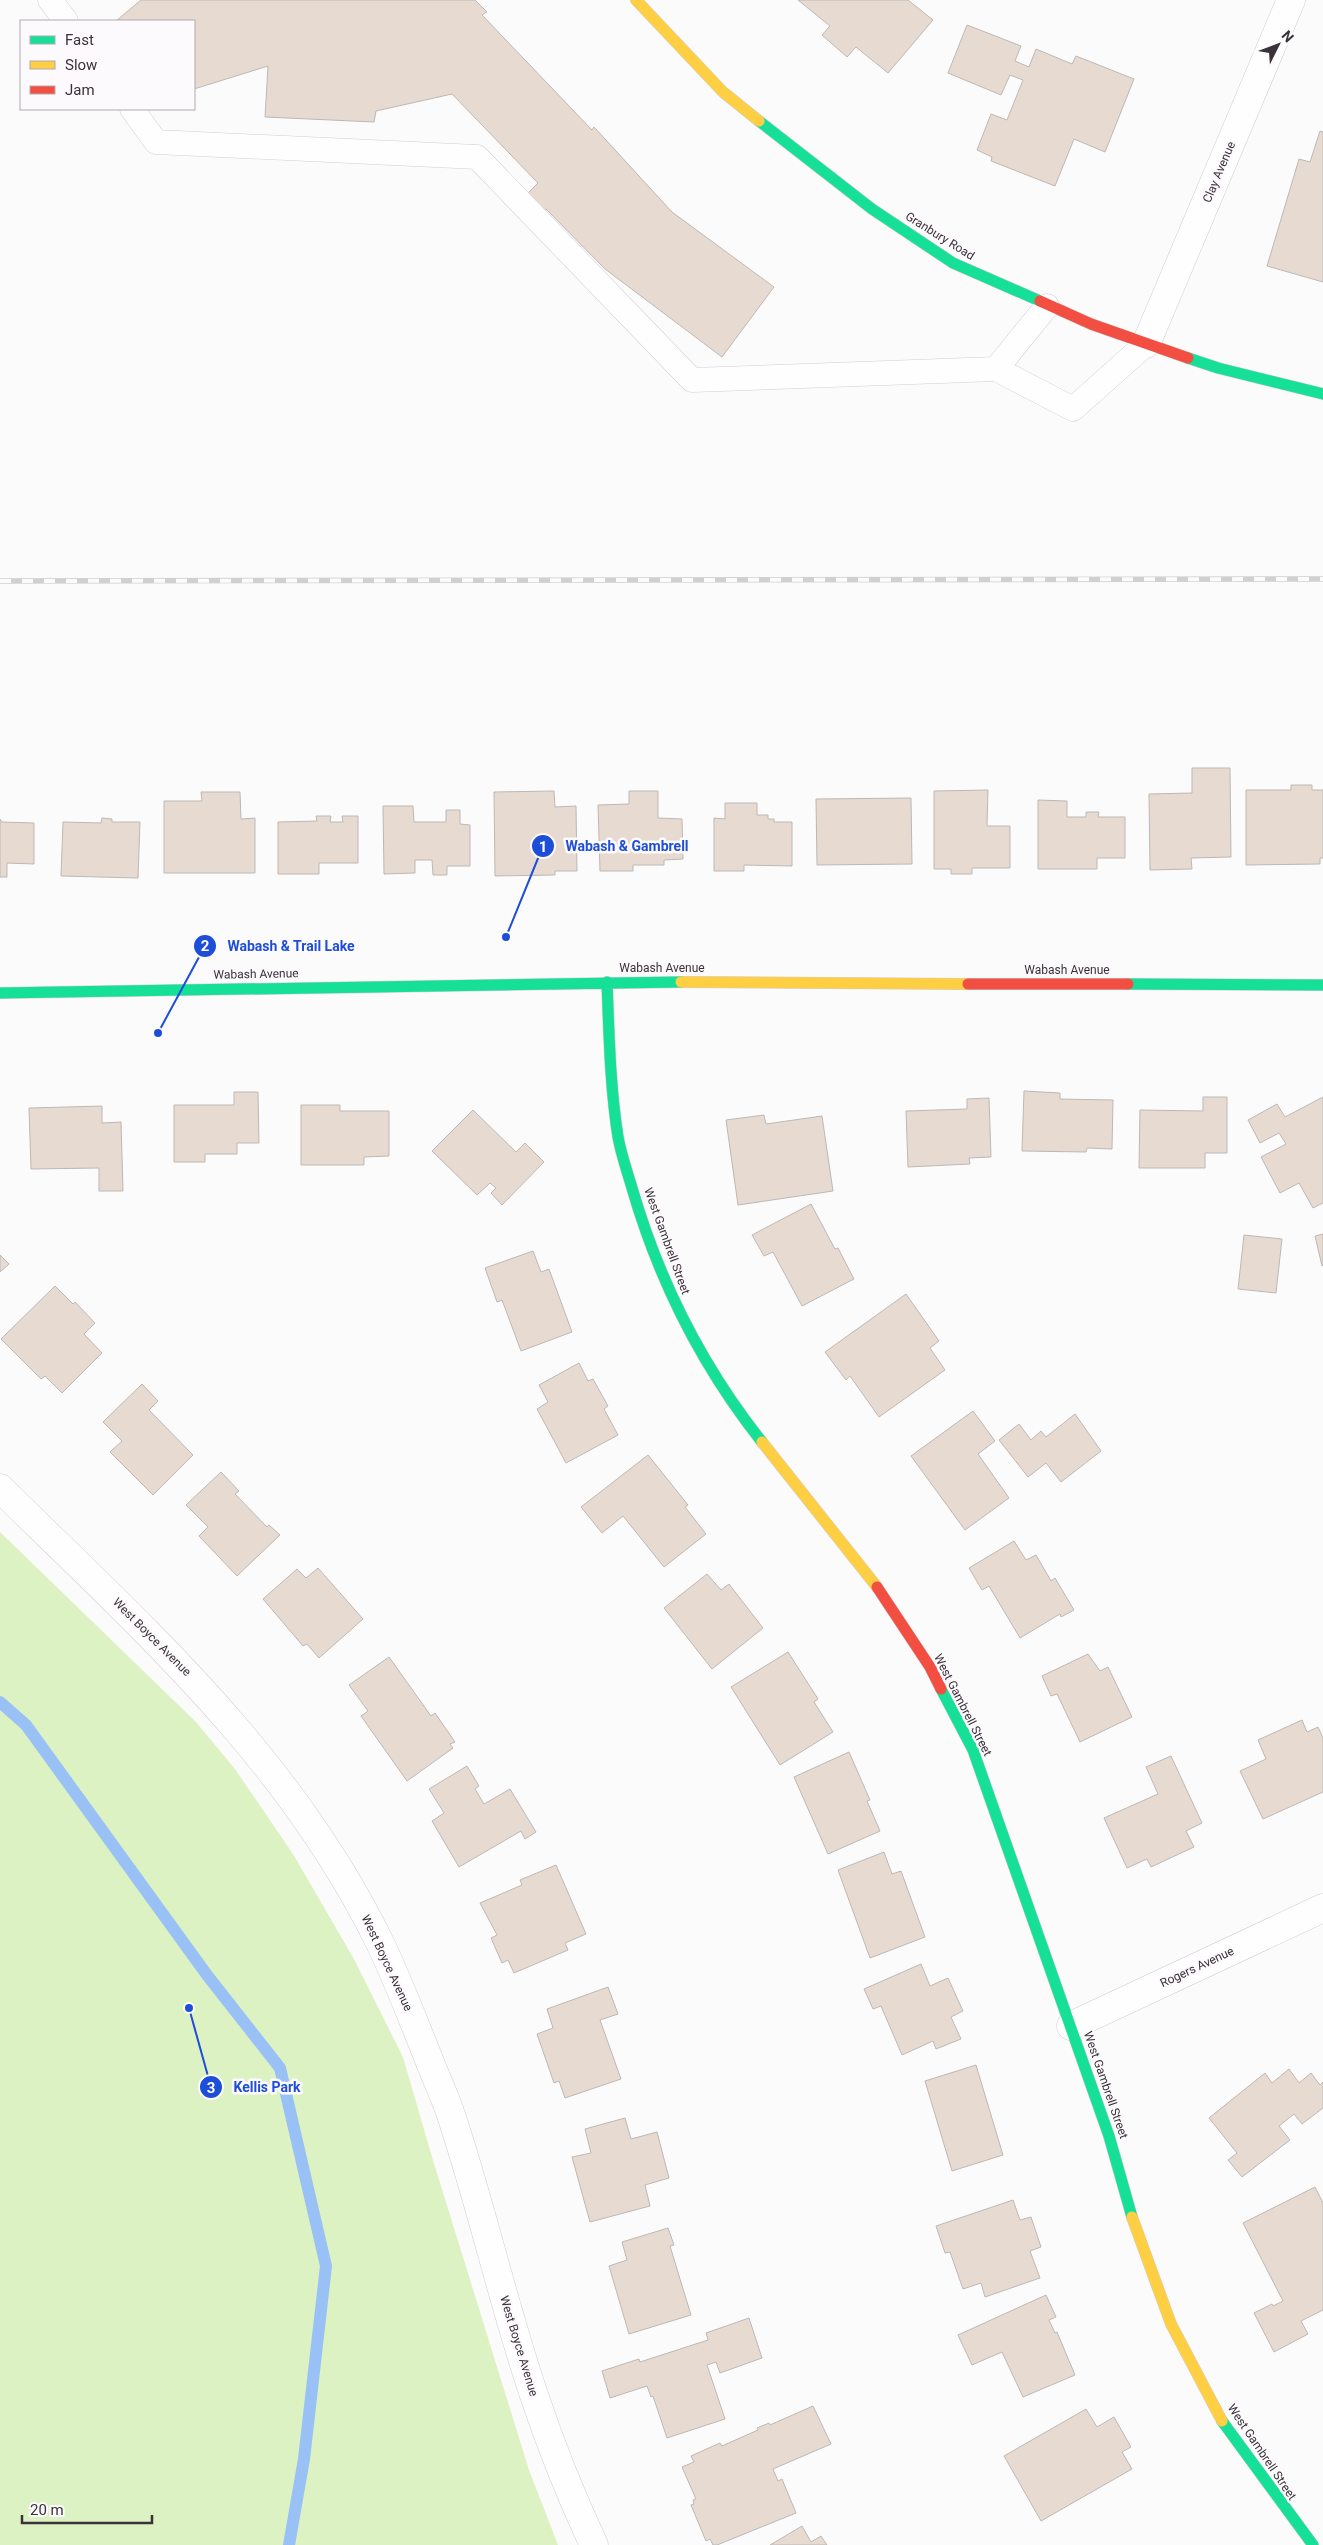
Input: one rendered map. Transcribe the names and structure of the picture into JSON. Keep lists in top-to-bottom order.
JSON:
{
  "streets": {
    "street": [
      "Clay Avenue",
      "Granbury Road",
      "Wabash Avenue",
      "West Gambrell Street",
      "West Boyce Avenue",
      "Rogers Avenue"
    ]
  },
  "crossings": [
    ["Clay Avenue", "Granbury Road"],
    ["Wabash Avenue", "West Gambrell Street"],
    ["West Gambrell Street", "Rogers Avenue"]
  ],
  "places": ["Wabash & Gambrell", "Wabash & Trail Lake", "Kellis Park"],
  "legend": ["Fast", "Slow", "Jam"],
  "scale_bar": "20 m",
  "north": "top right"
}
